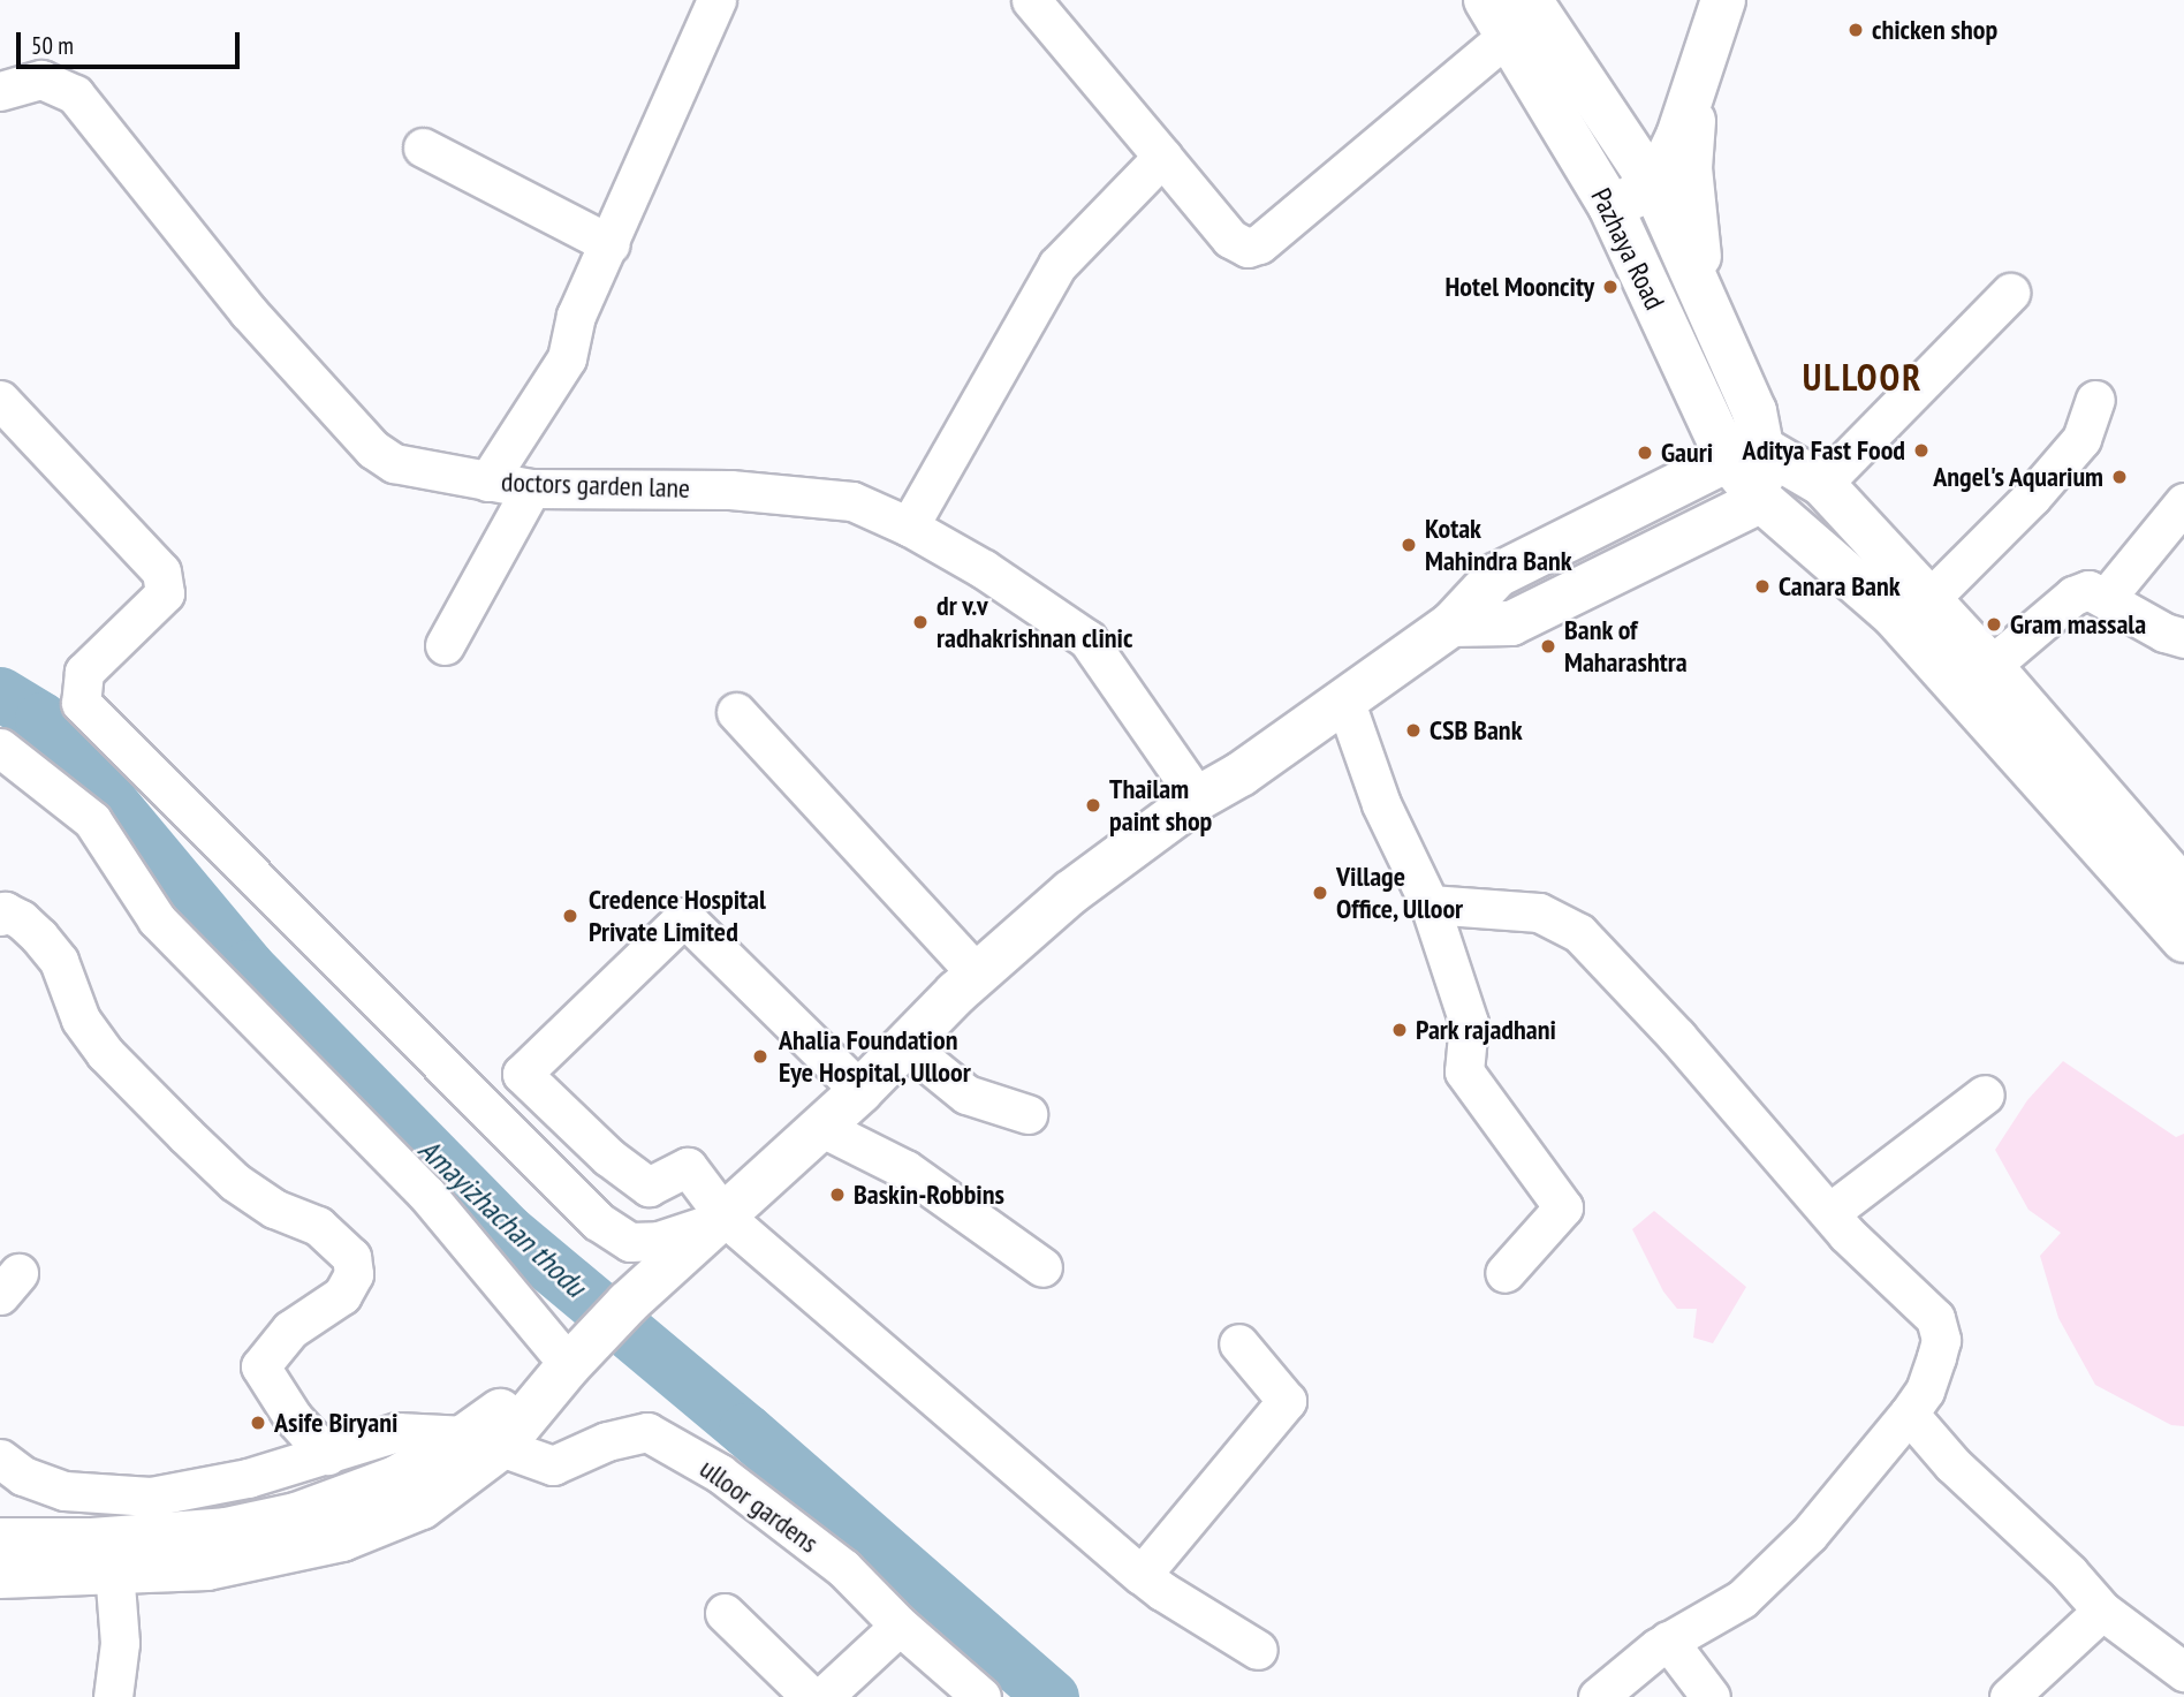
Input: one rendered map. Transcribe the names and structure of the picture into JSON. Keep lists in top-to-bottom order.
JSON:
{
  "streets": {
    "main road": ["Pazhaya Road"],
    "street": ["doctors garden lane", "ulloor gardens"]
  },
  "districts": ["ULLOOR"],
  "water": ["Amayizhachan thodu"],
  "places": [
    "chicken shop",
    "Hotel Mooncity",
    "Aditya Fast Food",
    "Gauri",
    "Angel's Aquarium",
    "Kotak Mahindra Bank",
    "Canara Bank",
    "dr v.v radhakrishnan clinic",
    "Gram massala",
    "Bank of Maharashtra",
    "CSB Bank",
    "Thailam paint shop",
    "Village Office, Ulloor",
    "Credence Hospital Private Limited",
    "Park rajadhani",
    "Ahalia Foundation Eye Hospital, Ulloor",
    "Baskin-Robbins",
    "Asife Biryani"
  ],
  "scale_bar": "50 m"
}
